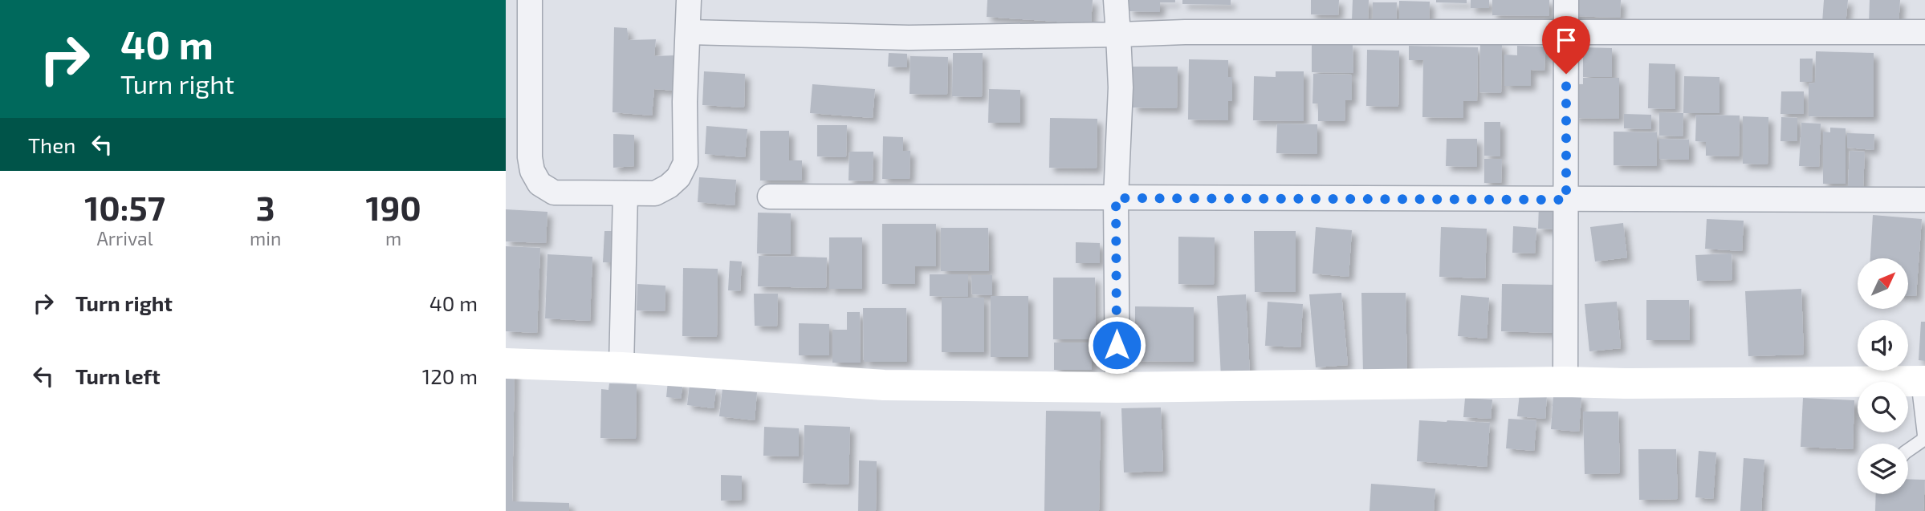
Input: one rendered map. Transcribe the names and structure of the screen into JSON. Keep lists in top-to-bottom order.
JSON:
{
  "north": "top right",
  "page": {
    "turn": ["40 m", "Turn right"],
    "then": "Then",
    "eta": [
      "10:57",
      "Arrival",
      "3",
      "min",
      "190",
      "m"
    ],
    "list": [
      {
        "name": "Turn right",
        "value": "40 m"
      },
      {
        "name": "Turn left",
        "value": "120 m"
      }
    ]
  }
}
